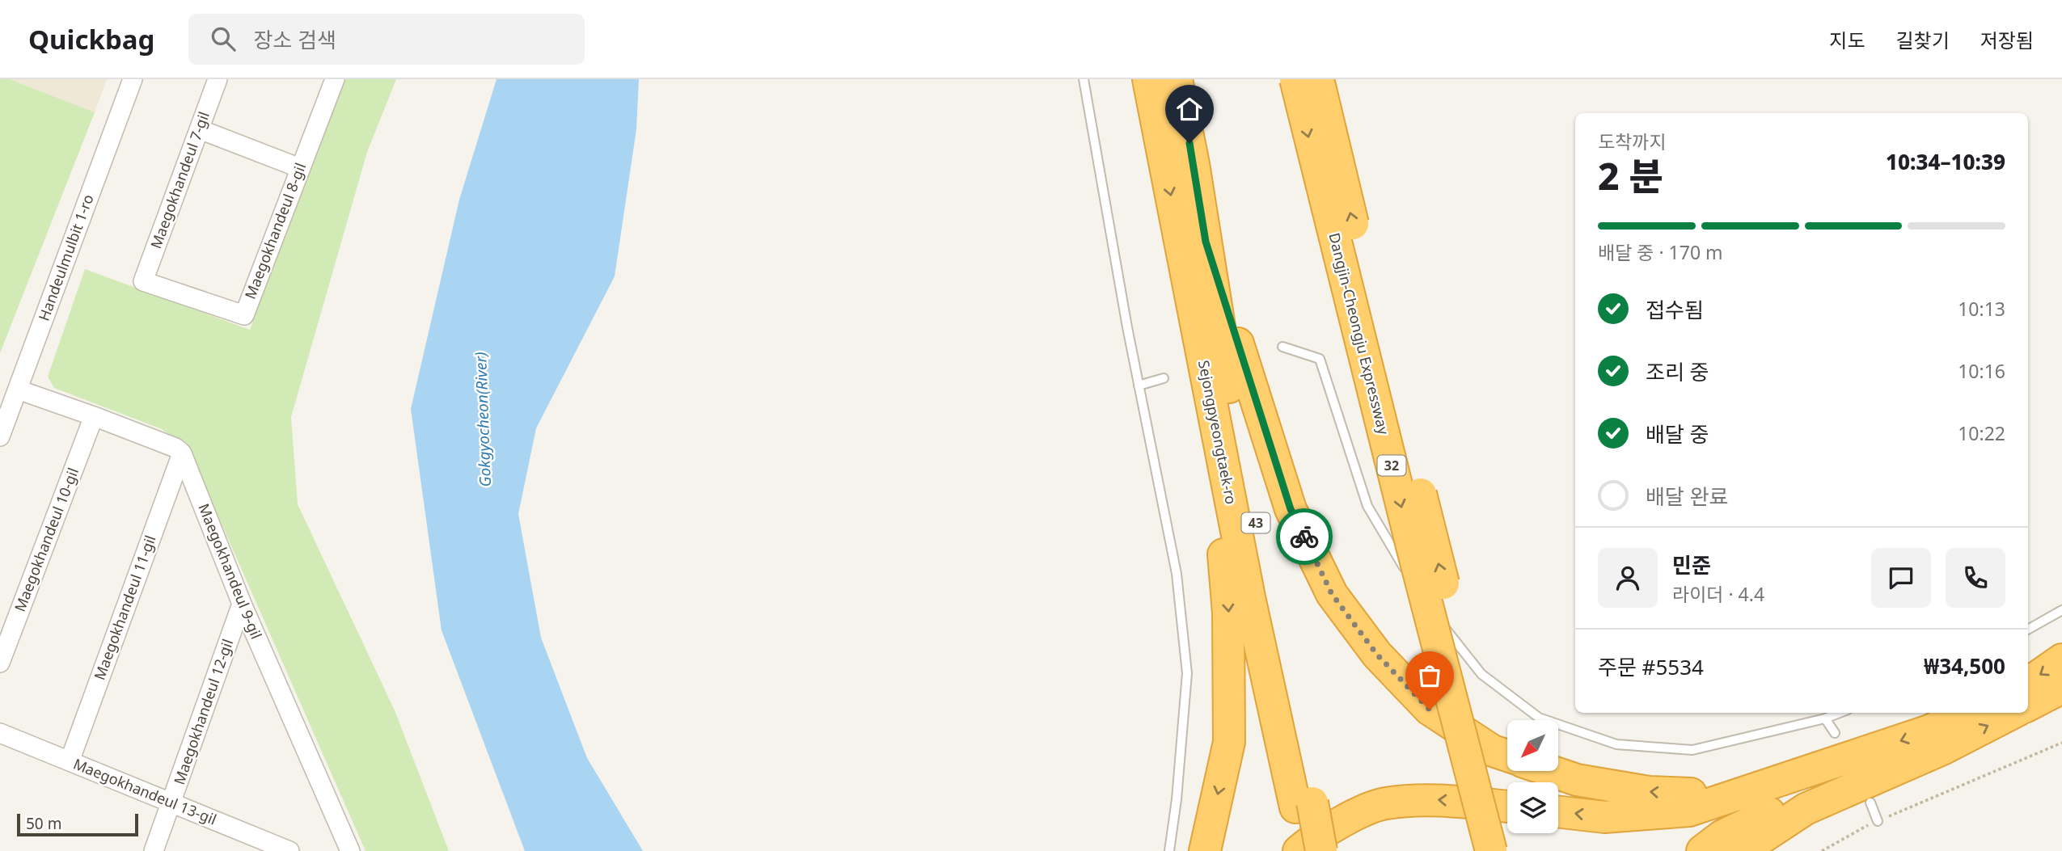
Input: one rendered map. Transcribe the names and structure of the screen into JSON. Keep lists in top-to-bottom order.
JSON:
{
  "streets": {
    "highway": [
      "Dangjin-Cheongju Expressway",
      "Sejongpyeongtaek-ro",
      "32",
      "43"
    ],
    "street": [
      "Maegokhandeul 7-gil",
      "Maegokhandeul 8-gil",
      "Handeulmulbit 1-ro",
      "Maegokhandeul 10-gil",
      "Maegokhandeul 9-gil",
      "Maegokhandeul 11-gil",
      "Maegokhandeul 12-gil",
      "Maegokhandeul 13-gil"
    ]
  },
  "crossings": [
    ["Maegokhandeul 7-gil", "Maegokhandeul 8-gil"],
    ["Maegokhandeul 9-gil", "Maegokhandeul 11-gil"],
    ["Maegokhandeul 9-gil", "Maegokhandeul 12-gil"],
    ["Maegokhandeul 11-gil", "Maegokhandeul 13-gil"],
    ["Maegokhandeul 12-gil", "Maegokhandeul 13-gil"]
  ],
  "water": ["Gokgyocheon(River)"],
  "scale_bar": "50 m",
  "north": "bottom left",
  "page": {
    "header": "Quickbag",
    "search": "장소 검색",
    "nav": ["지도", "길찾기", "저장됨"],
    "heading": ["2 분", "도착까지", "10:34–10:39"],
    "panel": [
      "민준",
      "라이더 · 4.4",
      "주문 #5534",
      "₩34,500"
    ],
    "bar": "배달 중 · 170 m",
    "list": [
      ["접수됨", "10:13"],
      ["조리 중", "10:16"],
      ["배달 중", "10:22"],
      "배달 완료"
    ],
    "scale": "50 m"
  }
}
